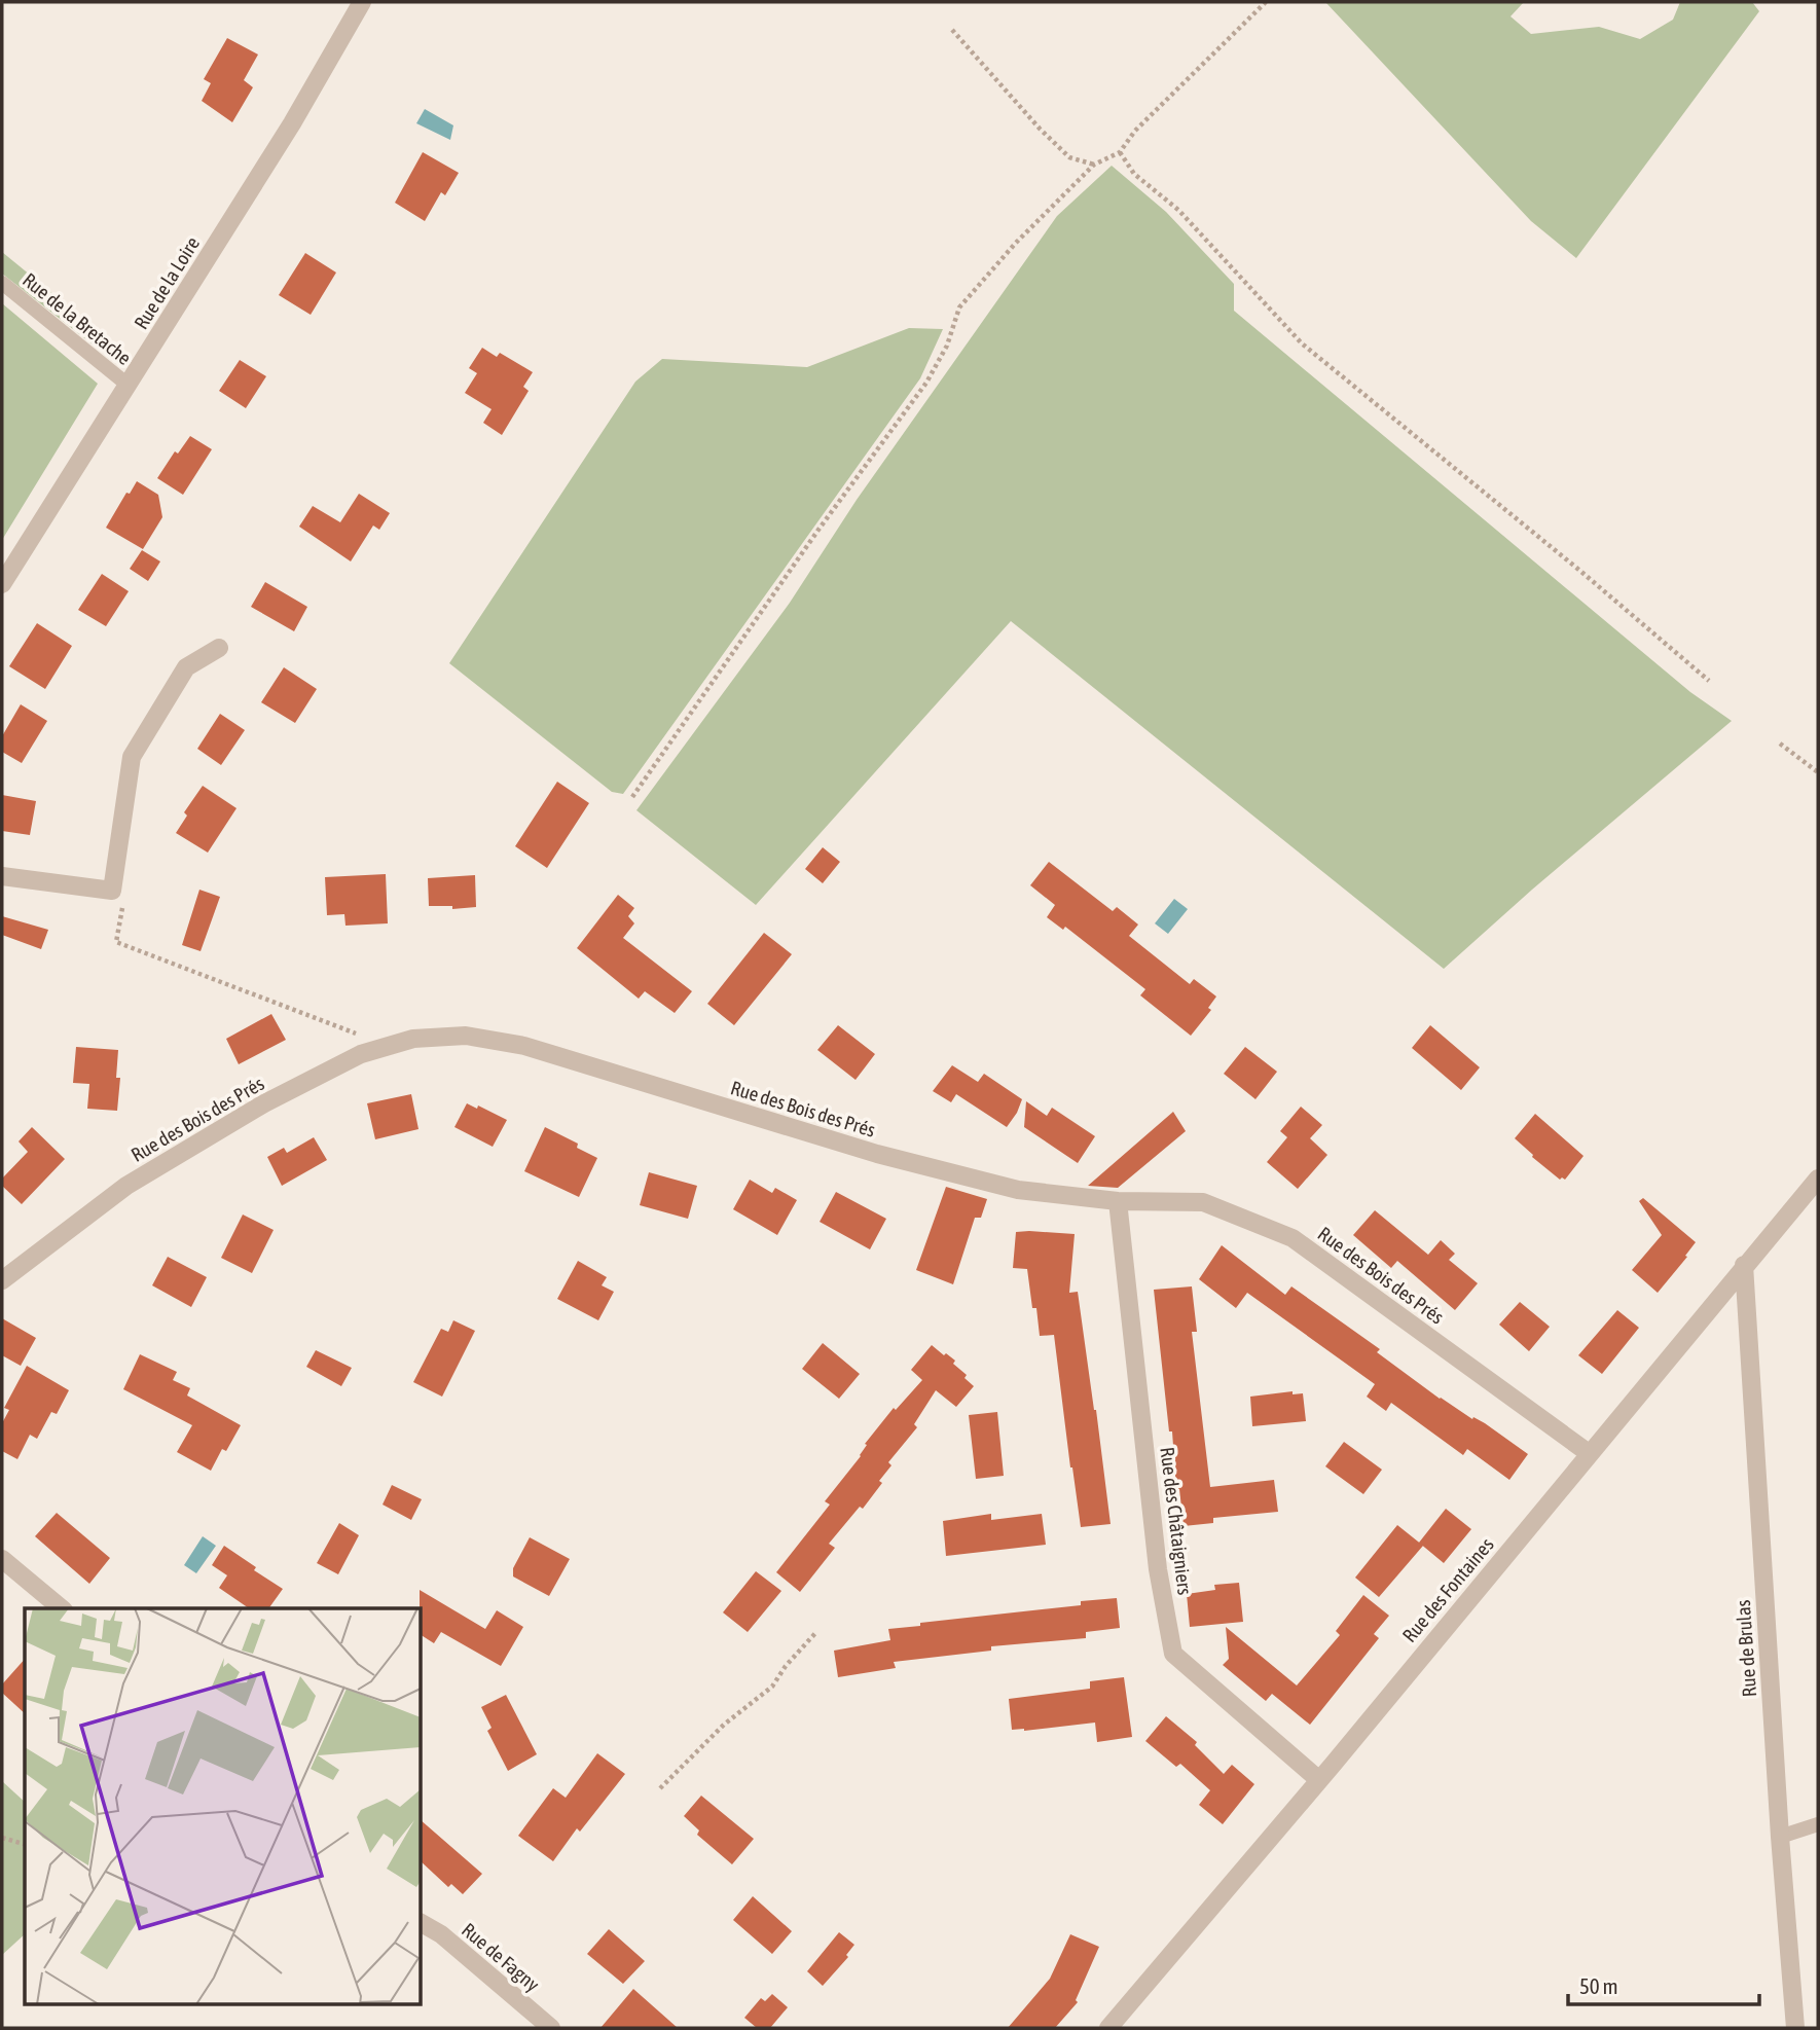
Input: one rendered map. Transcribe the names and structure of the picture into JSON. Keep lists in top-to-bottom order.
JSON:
{
  "streets": {
    "street": [
      "Rue de la Loire",
      "Rue des Bois des Prés",
      "Rue des Châtaigniers",
      "Rue des Fontaines",
      "Rue de Brulas",
      "Rue de Fagny"
    ],
    "lane": ["Rue de la Bretache"]
  },
  "crossings": [
    ["Rue de la Loire", "Rue de la Bretache"],
    ["Rue des Bois des Prés", "Rue des Châtaigniers"],
    ["Rue des Bois des Prés", "Rue des Fontaines"],
    ["Rue des Châtaigniers", "Rue des Fontaines"],
    ["Rue des Fontaines", "Rue de Brulas"]
  ],
  "scale_bar": "50 m"
}
